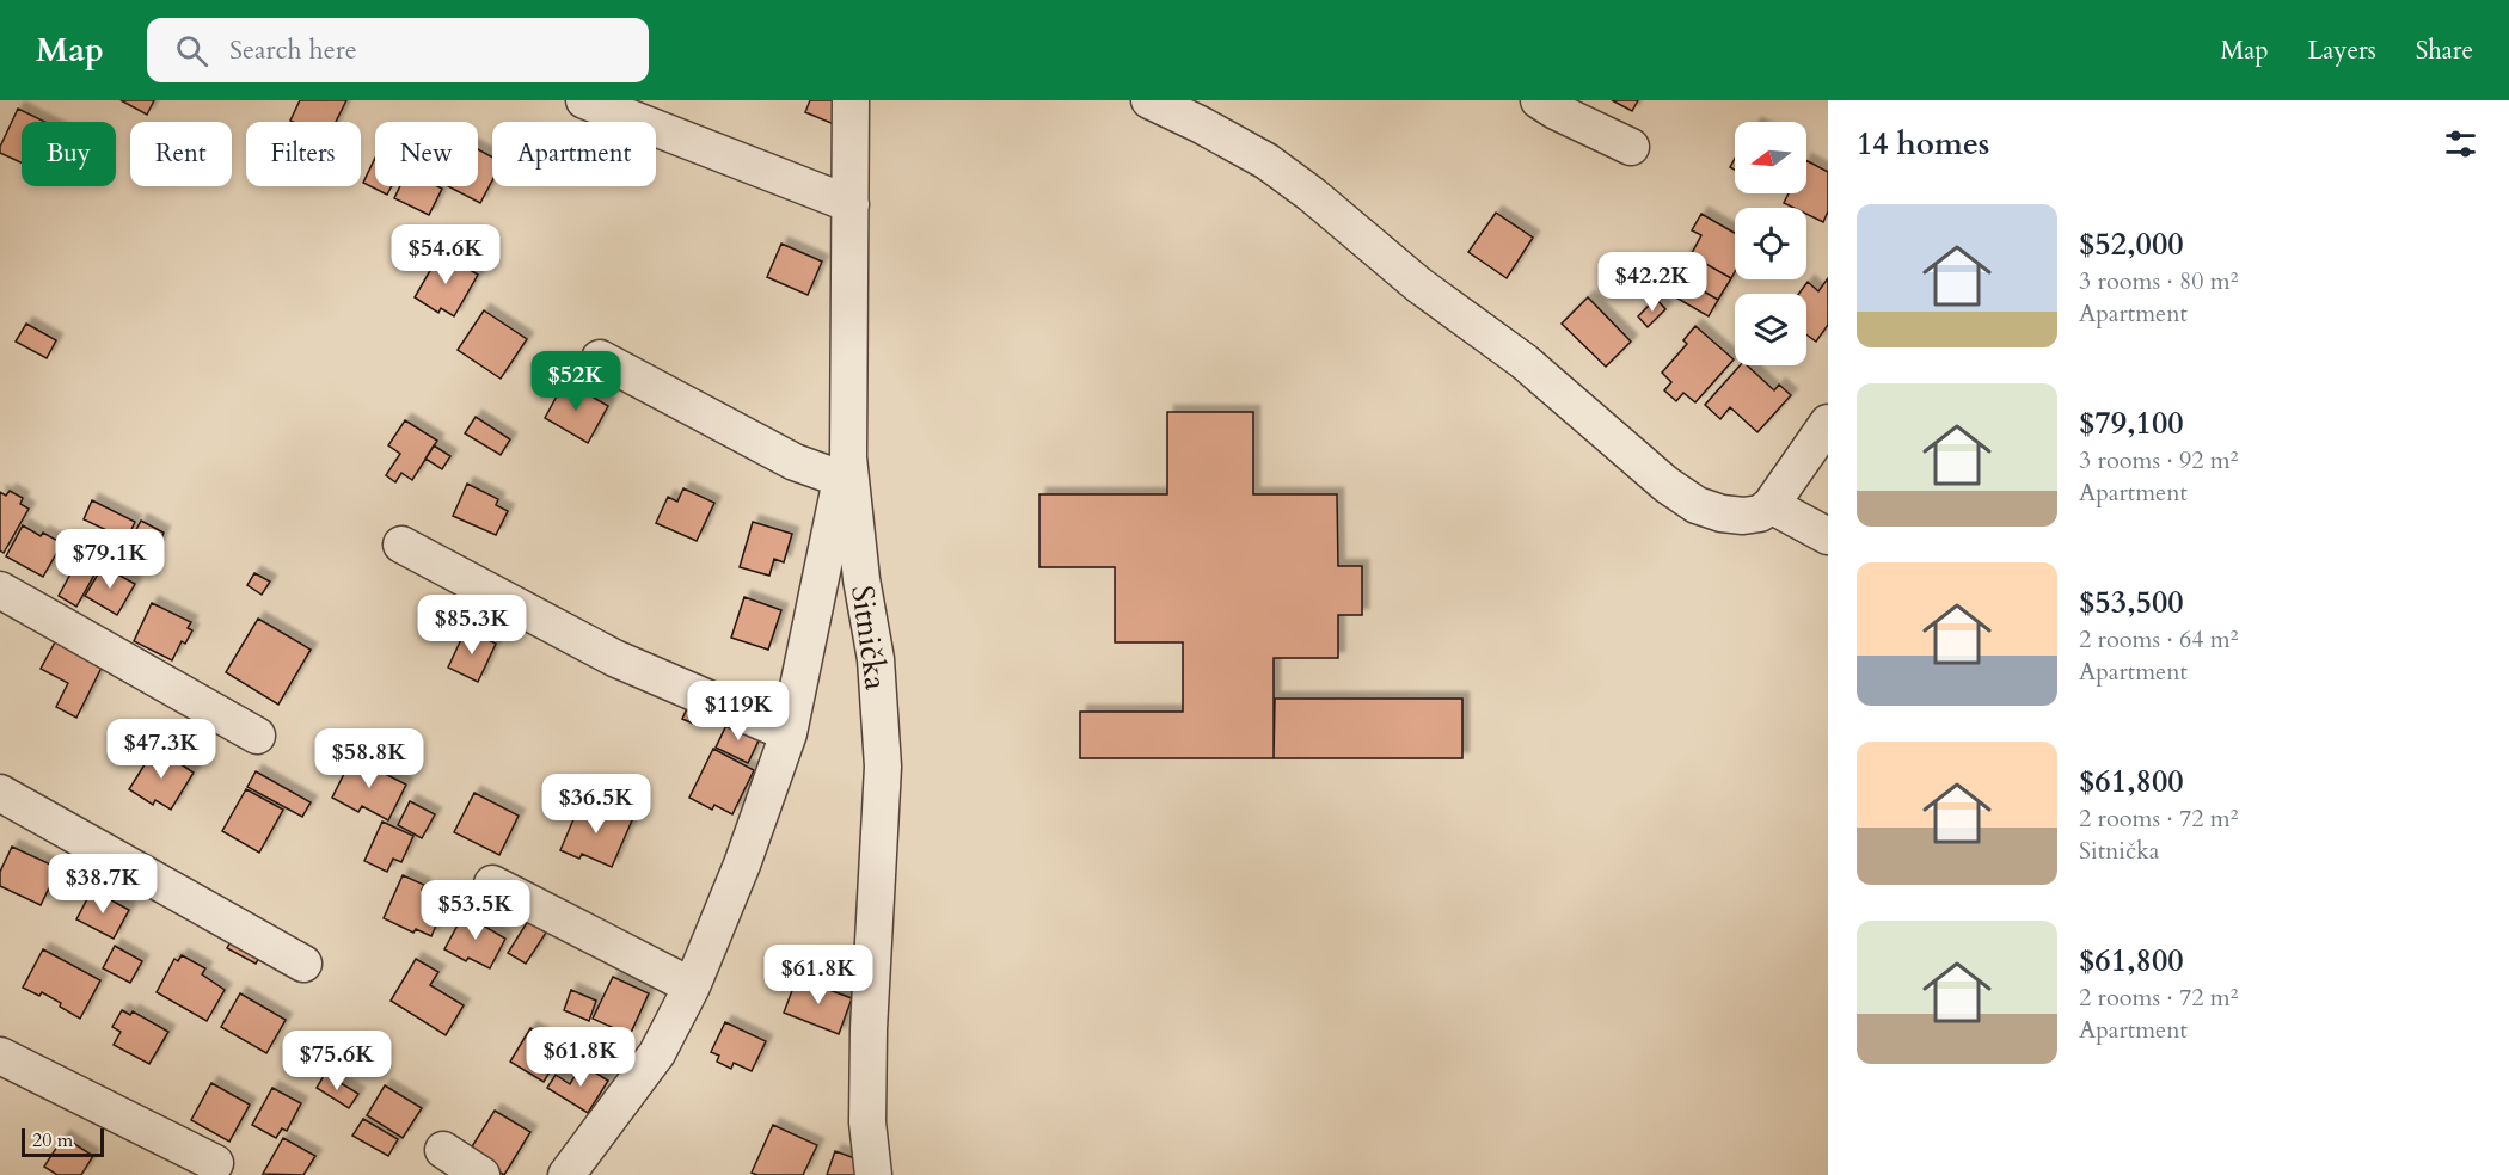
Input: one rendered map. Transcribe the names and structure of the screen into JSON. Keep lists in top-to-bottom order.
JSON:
{
  "streets": {
    "street": ["Sitnička"]
  },
  "scale_bar": "20 m",
  "north": "left",
  "page": {
    "header": "Map",
    "search": "Search here",
    "nav": ["Map", "Layers", "Share"],
    "heading": "14 homes",
    "chip": [
      "Buy",
      "Rent",
      "Filters",
      "New",
      "Apartment"
    ],
    "list": [
      {
        "name": "$52,000",
        "note": "3 rooms · 80 m² · Apartment"
      },
      {
        "name": "$79,100",
        "note": "3 rooms · 92 m² · Apartment"
      },
      {
        "name": "$53,500",
        "note": "2 rooms · 64 m² · Apartment"
      },
      {
        "name": "$61,800",
        "note": "2 rooms · 72 m² · Sitnička"
      },
      {
        "name": "$61,800",
        "note": "2 rooms · 72 m² · Apartment"
      }
    ],
    "price": [
      "$54.6K",
      "$42.2K",
      "$52K",
      "$79.1K",
      "$85.3K",
      "$119K",
      "$47.3K",
      "$58.8K",
      "$36.5K",
      "$38.7K",
      "$53.5K",
      "$61.8K",
      "$61.8K",
      "$75.6K"
    ],
    "scale": "20 m"
  }
}
